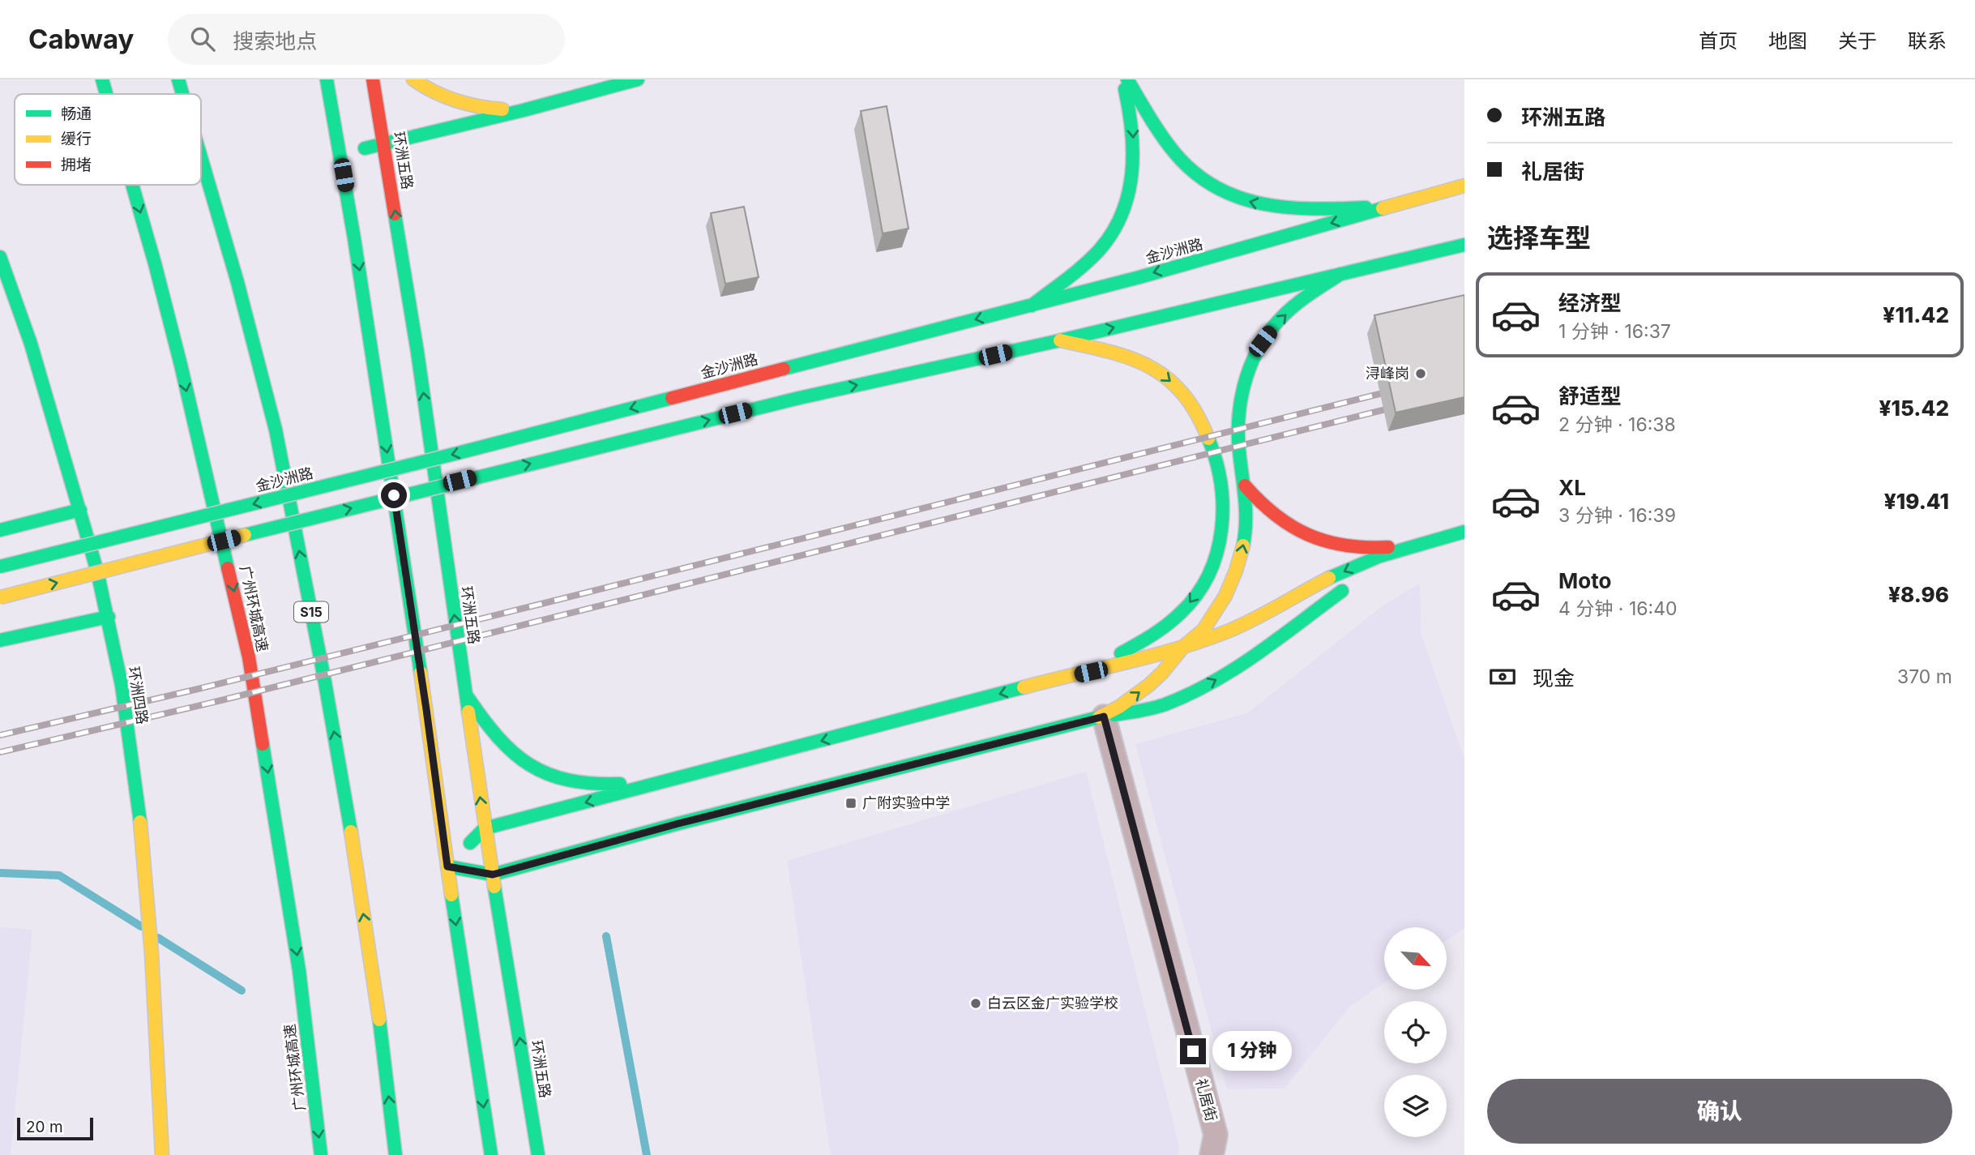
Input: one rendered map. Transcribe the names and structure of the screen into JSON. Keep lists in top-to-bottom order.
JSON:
{
  "streets": {
    "main road": [
      "环洲五路",
      "金沙洲路",
      "广州环城高速",
      "S15",
      "环洲四路"
    ],
    "street": ["礼居街"]
  },
  "places": {
    "other": ["浔峰岗", "白云区金广实验学校"],
    "transit": ["广附实验中学"]
  },
  "legend": ["畅通", "缓行", "拥堵"],
  "scale_bar": "20 m",
  "north": "bottom right",
  "page": {
    "header": "Cabway",
    "search": "搜索地点",
    "nav": [
      "首页",
      "地图",
      "关于",
      "联系"
    ],
    "banner": ["环洲五路", "礼居街"],
    "heading": "选择车型",
    "list": [
      {
        "name": "经济型",
        "note": "1 分钟 · 16:37",
        "value": "¥11.42"
      },
      {
        "name": "舒适型",
        "note": "2 分钟 · 16:38",
        "value": "¥15.42"
      },
      {
        "name": "XL",
        "note": "3 分钟 · 16:39",
        "value": "¥19.41"
      },
      {
        "name": "Moto",
        "note": "4 分钟 · 16:40",
        "value": "¥8.96"
      }
    ],
    "pay": ["现金", "370 m"],
    "bubble": "1 分钟",
    "buttons": "确认",
    "scale": "20 m"
  }
}
